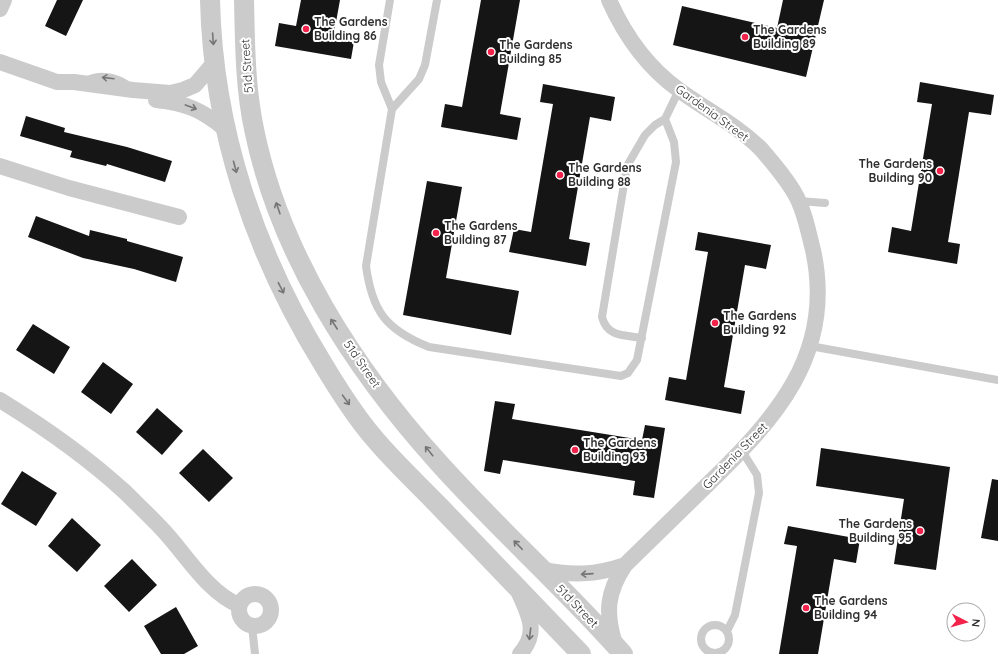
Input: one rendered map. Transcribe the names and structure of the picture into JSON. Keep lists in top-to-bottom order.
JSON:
{
  "streets": {
    "street": ["51d Street", "Gardenia Street"]
  },
  "crossings": [
    ["51d Street", "Gardenia Street"]
  ],
  "places": [
    "The Gardens Building 86",
    "The Gardens Building 89",
    "The Gardens Building 85",
    "The Gardens Building 90",
    "The Gardens Building 88",
    "The Gardens Building 87",
    "The Gardens Building 92",
    "The Gardens Building 93",
    "The Gardens Building 95",
    "The Gardens Building 94"
  ],
  "north": "right"
}
